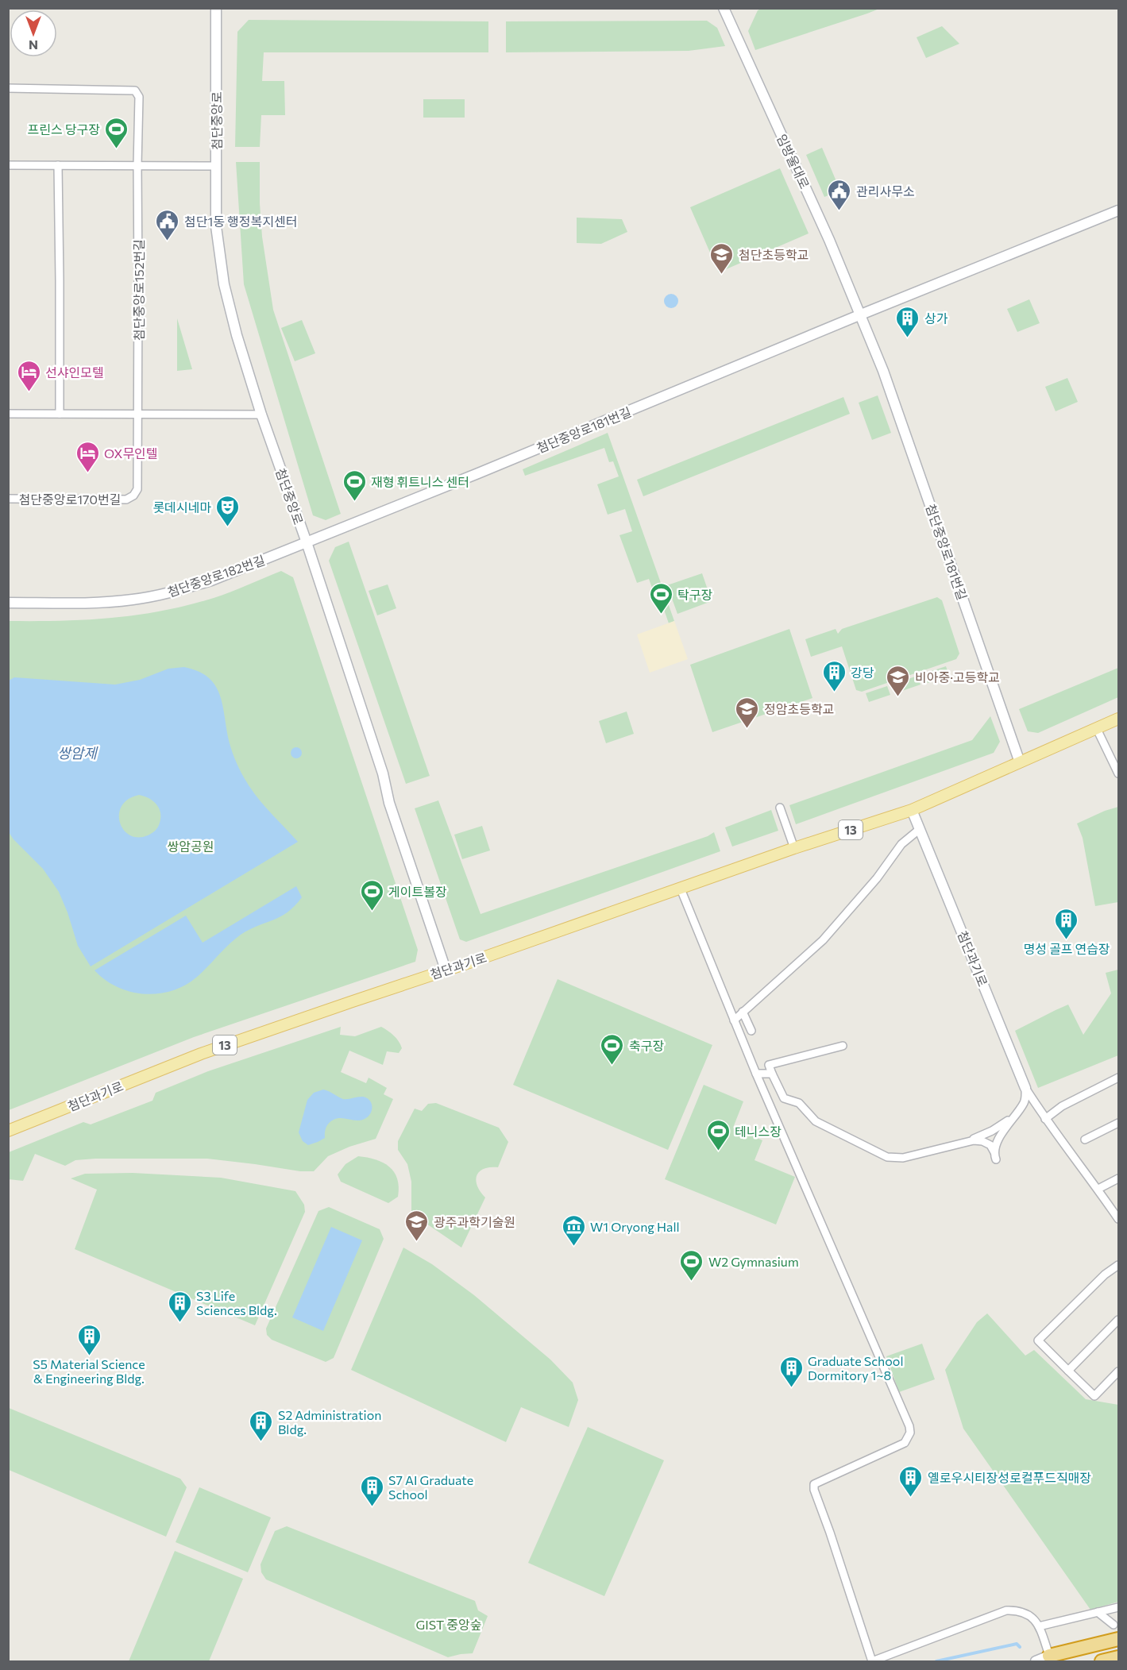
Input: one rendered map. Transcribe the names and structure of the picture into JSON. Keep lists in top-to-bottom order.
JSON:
{
  "streets": {
    "main road": ["13", "첨단과기로"],
    "street": [
      "첨단중앙로",
      "임방울대로",
      "첨단중앙로152번길",
      "첨단중앙로181번길",
      "첨단중앙로170번길",
      "첨단중앙로182번길"
    ]
  },
  "crossings": [
    ["첨단중앙로", "첨단중앙로181번길"],
    ["첨단중앙로", "첨단중앙로182번길"],
    ["첨단중앙로", "첨단과기로"],
    ["임방울대로", "첨단중앙로181번길"],
    ["첨단중앙로152번길", "첨단중앙로170번길"],
    ["첨단중앙로181번길", "첨단중앙로182번길"],
    ["첨단중앙로181번길", "첨단과기로"]
  ],
  "water": ["쌍암제"],
  "parks": ["쌍암공원", "GIST 중앙숲"],
  "places": {
    "sports": [
      "프린스 당구장",
      "재형 휘트니스 센터",
      "탁구장",
      "게이트볼장",
      "축구장",
      "테니스장",
      "W2 Gymnasium"
    ],
    "public building": ["관리사무소", "첨단1동 행정복지센터"],
    "school or university": [
      "첨단초등학교",
      "비아중·고등학교",
      "정암초등학교",
      "광주과학기술원"
    ],
    "building": [
      "상가",
      "강당",
      "명성 골프 연습장",
      "S3 Life Sciences Bldg.",
      "S5 Material Science & Engineering Bldg.",
      "Graduate School Dormitory 1~8",
      "S2 Administration Bldg.",
      "옐로우시티장성로컬푸드직매장",
      "S7 AI Graduate School"
    ],
    "hotel": ["선샤인모텔", "OX무인텔"],
    "theatre": ["롯데시네마"],
    "museum": ["W1 Oryong Hall"]
  },
  "north": "bottom"
}
